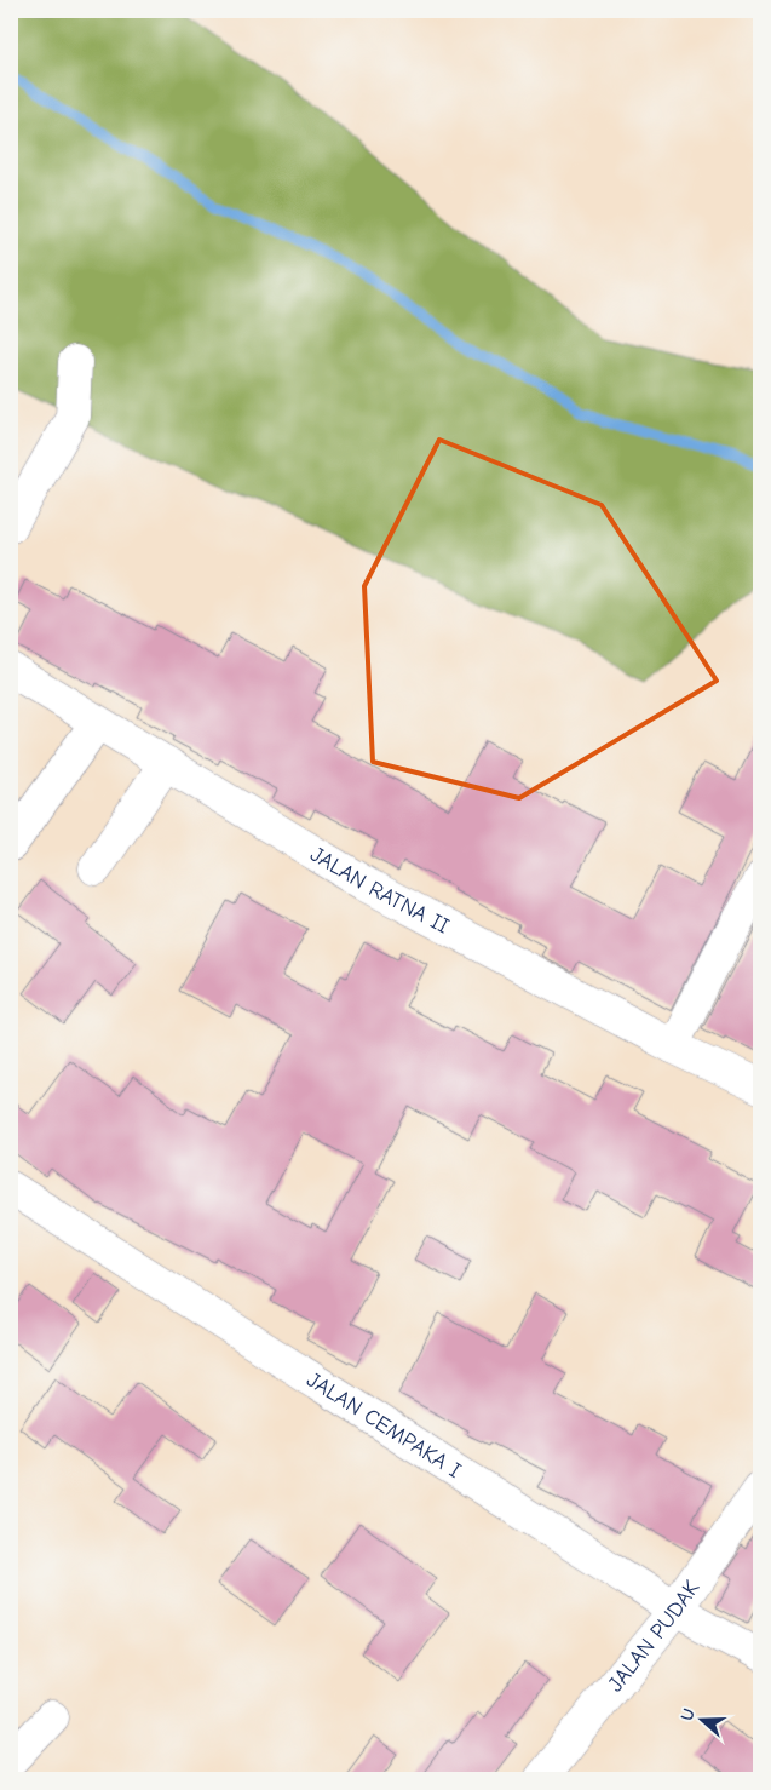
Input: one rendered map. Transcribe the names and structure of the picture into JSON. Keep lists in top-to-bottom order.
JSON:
{
  "streets": {
    "street": ["JALAN RATNA II", "JALAN CEMPAKA I", "JALAN PUDAK"]
  },
  "crossings": [
    ["JALAN CEMPAKA I", "JALAN PUDAK"]
  ],
  "north": "left"
}
